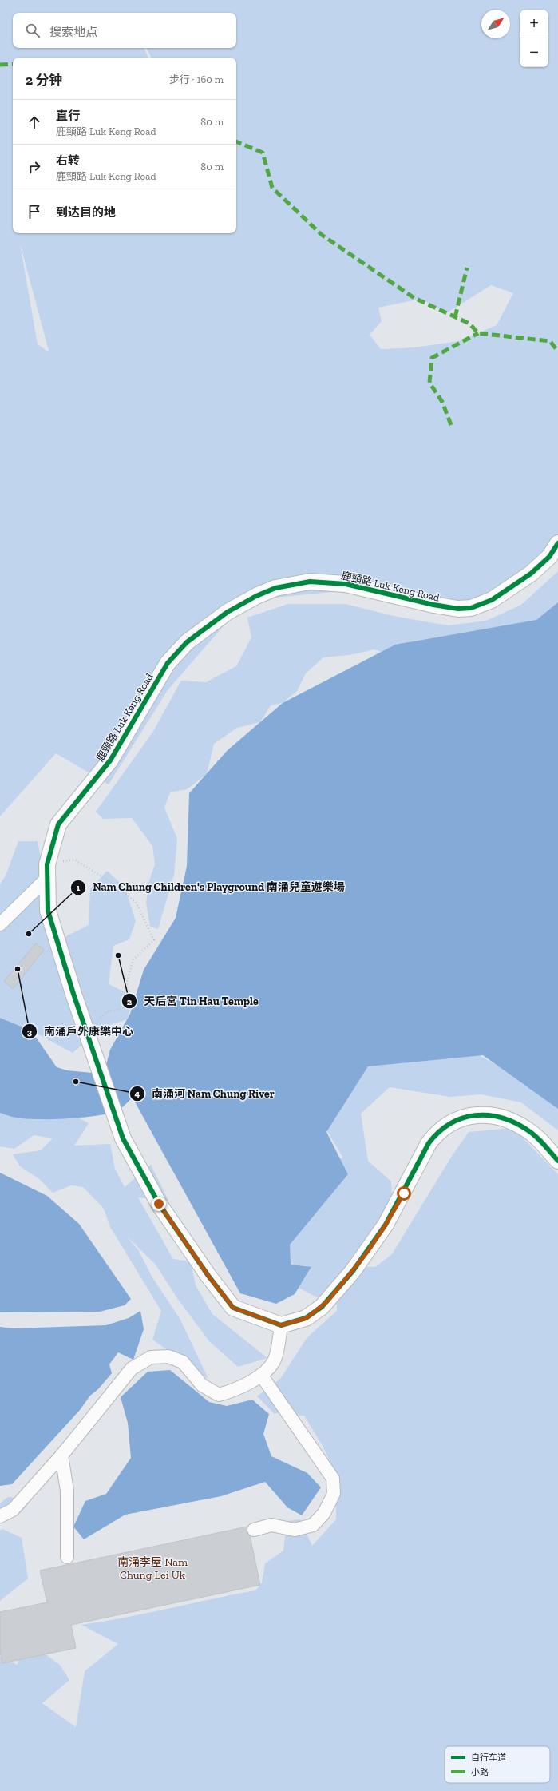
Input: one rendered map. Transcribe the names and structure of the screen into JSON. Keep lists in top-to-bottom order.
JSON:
{
  "streets": {
    "street": ["鹿頸路 Luk Keng Road"]
  },
  "districts": ["南涌李屋 Nam Chung Lei Uk"],
  "places": [
    "Nam Chung Children's Playground 南涌兒童遊樂場",
    "天后宮 Tin Hau Temple",
    "南涌戶外康樂中心",
    "南涌河 Nam Chung River"
  ],
  "legend": ["自行车道", "小路"],
  "north": "top right",
  "page": {
    "map_buttons": ["+", "−"],
    "search": "搜索地点",
    "heading": ["2 分钟", "步行 · 160 m"],
    "list": [
      ["直行", "鹿頸路 Luk Keng Road", "80 m"],
      ["右转", "鹿頸路 Luk Keng Road", "80 m"],
      "到达目的地"
    ]
  }
}
